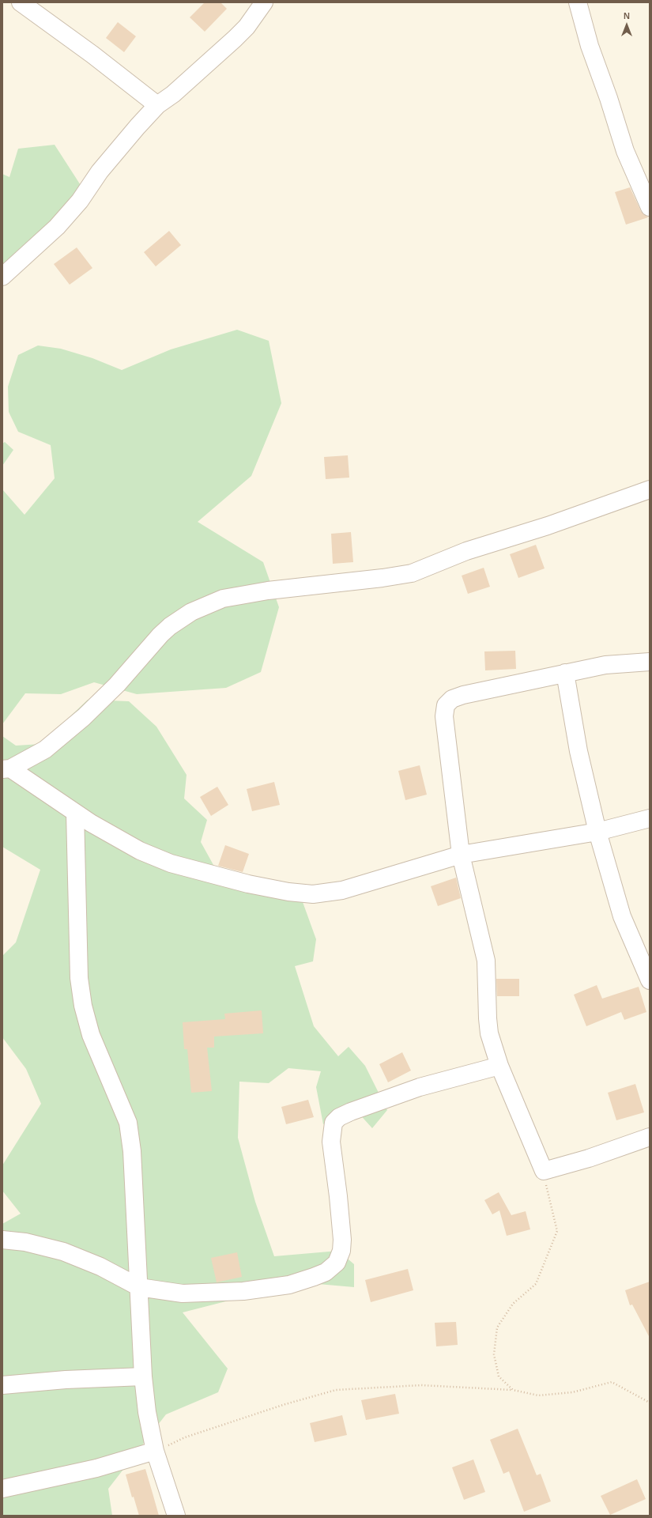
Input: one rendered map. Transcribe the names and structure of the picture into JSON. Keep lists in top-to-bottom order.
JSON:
{
  "north": "top"
}
